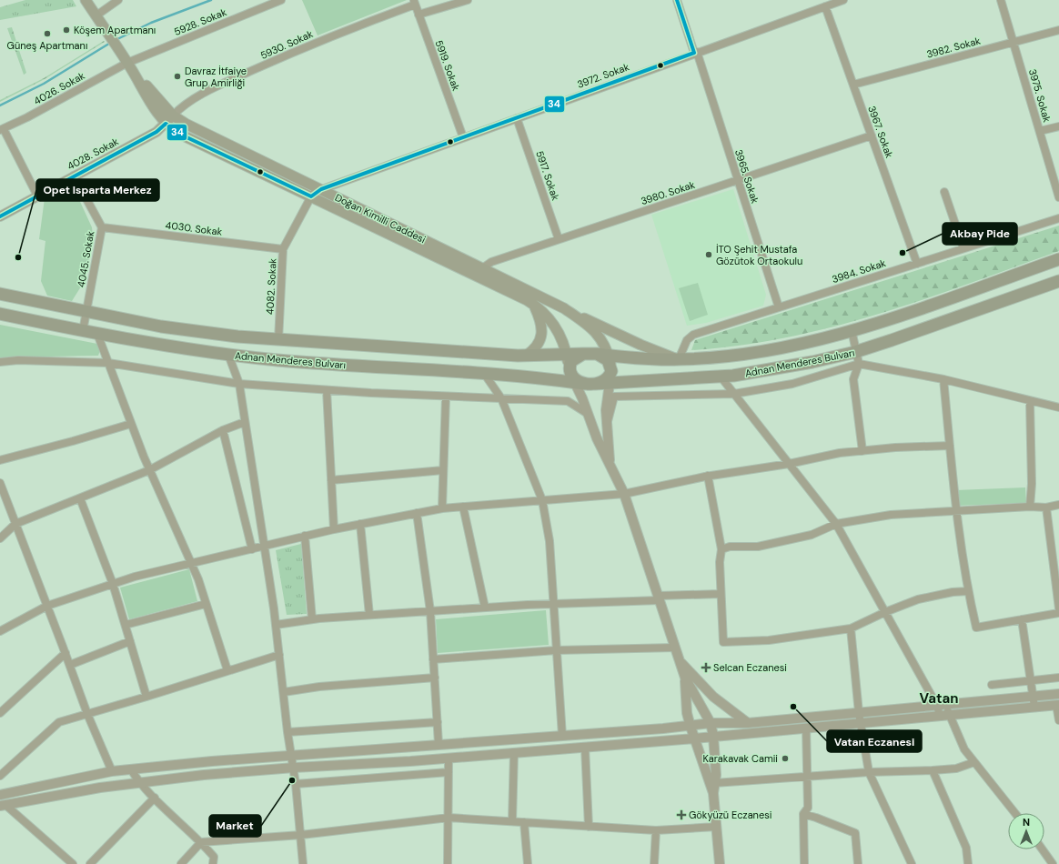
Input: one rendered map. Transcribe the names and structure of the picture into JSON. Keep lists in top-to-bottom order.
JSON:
{
  "streets": {
    "main road": ["Doğan Kimilli Caddesi", "Adnan Menderes Bulvarı"],
    "street": [
      "5928. Sokak",
      "5930. Sokak",
      "3982. Sokak",
      "5919. Sokak",
      "3972. Sokak",
      "4026. Sokak",
      "3975. Sokak",
      "3967. Sokak",
      "4028. Sokak",
      "5917. Sokak",
      "3965. Sokak",
      "3980. Sokak",
      "4030. Sokak",
      "4045. Sokak",
      "3984. Sokak",
      "4082. Sokak"
    ]
  },
  "crossings": [
    ["5928. Sokak", "4026. Sokak"],
    ["5928. Sokak", "Doğan Kimilli Caddesi"],
    ["5930. Sokak", "5919. Sokak"],
    ["5930. Sokak", "4028. Sokak"],
    ["5930. Sokak", "Doğan Kimilli Caddesi"],
    ["3982. Sokak", "3975. Sokak"],
    ["3982. Sokak", "3967. Sokak"],
    ["5919. Sokak", "3972. Sokak"],
    ["3972. Sokak", "3967. Sokak"],
    ["3972. Sokak", "5917. Sokak"],
    ["3972. Sokak", "3965. Sokak"],
    ["3972. Sokak", "Doğan Kimilli Caddesi"],
    ["3972. Sokak", "4082. Sokak"],
    ["4026. Sokak", "Doğan Kimilli Caddesi"],
    ["3967. Sokak", "3980. Sokak"],
    ["3967. Sokak", "3984. Sokak"],
    ["4028. Sokak", "Doğan Kimilli Caddesi"],
    ["4028. Sokak", "4045. Sokak"],
    ["5917. Sokak", "3980. Sokak"],
    ["3965. Sokak", "3980. Sokak"],
    ["3965. Sokak", "3984. Sokak"],
    ["3980. Sokak", "Doğan Kimilli Caddesi"],
    ["Doğan Kimilli Caddesi", "4082. Sokak"],
    ["Doğan Kimilli Caddesi", "Adnan Menderes Bulvarı"],
    ["4030. Sokak", "4045. Sokak"],
    ["4030. Sokak", "4082. Sokak"],
    ["4045. Sokak", "Adnan Menderes Bulvarı"],
    ["3984. Sokak", "Adnan Menderes Bulvarı"],
    ["4082. Sokak", "Adnan Menderes Bulvarı"]
  ],
  "districts": ["Vatan"],
  "places": {
    "other": [
      "Köşem Apartmanı",
      "Güneş Apartmanı",
      "Davraz İtfaiye Grup Amirliği",
      "Akbay Pide",
      "İTO Şehit Mustafa Gözütok Ortaokulu",
      "Opet Isparta Merkez",
      "Vatan Eczanesi",
      "Karakavak Camii",
      "Market"
    ],
    "health": ["Selcan Eczanesi", "Gökyüzü Eczanesi"]
  },
  "lines": ["transit line 34"],
  "north": "top"
}
